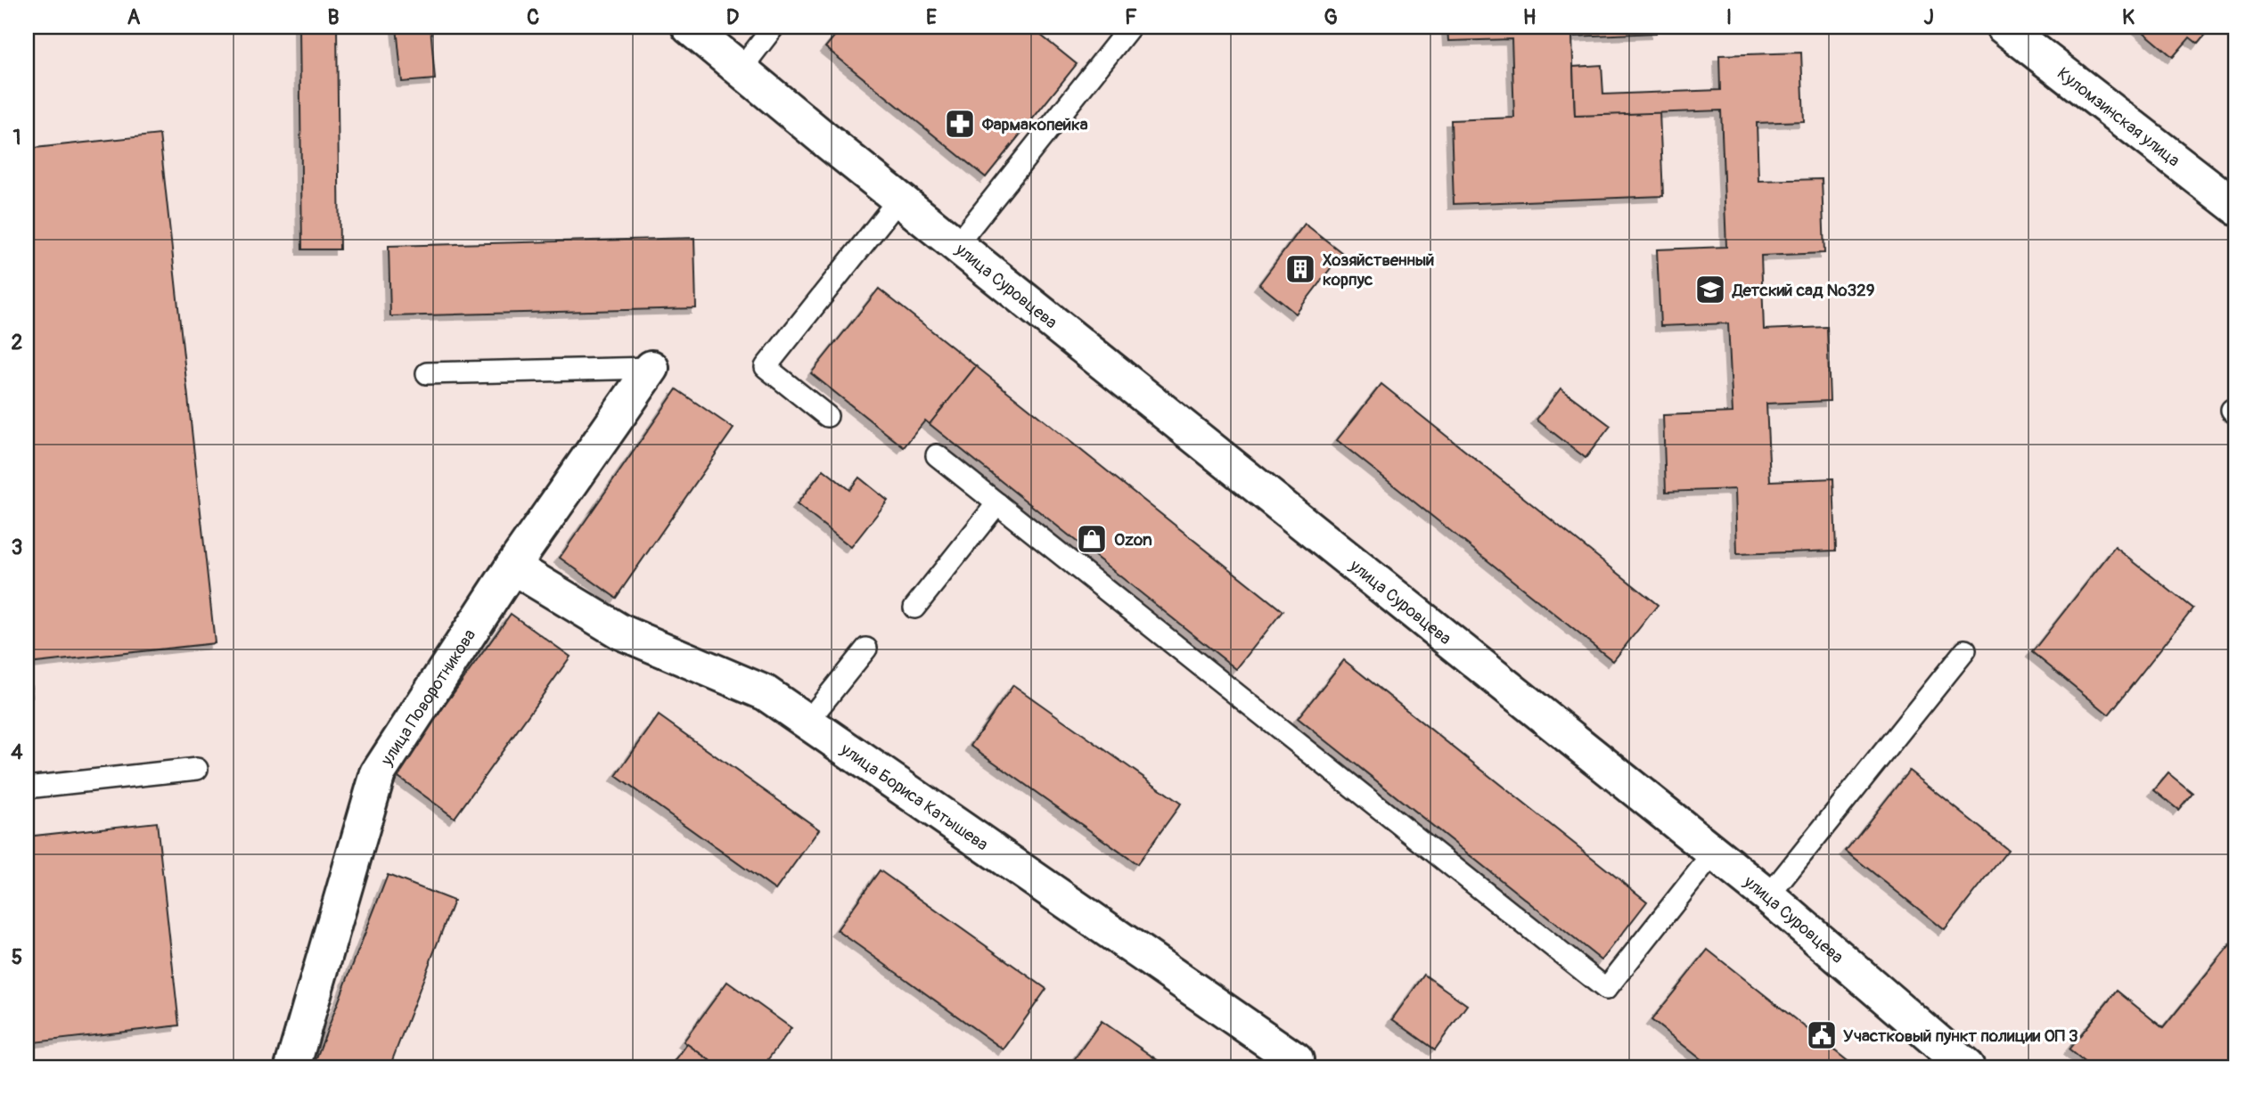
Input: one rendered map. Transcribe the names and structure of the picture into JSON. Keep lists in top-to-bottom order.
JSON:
{
  "streets": {
    "street": [
      "Куломзинская улица",
      "улица Суровцева",
      "улица Поворотникова",
      "улица Бориса Катышева"
    ]
  },
  "crossings": [
    ["улица Поворотникова", "улица Бориса Катышева"]
  ],
  "places": {
    "pharmacy": ["Фармакопейка"],
    "building": ["Хозяйственный корпус"],
    "school or university": ["Детский сад №329"],
    "shop": ["Ozon"],
    "public building": ["Участковый пункт полиции ОП 3"]
  },
  "grid": {
    "columns": [
      "A",
      "B",
      "C",
      "D",
      "E",
      "F",
      "G",
      "H",
      "I",
      "J",
      "K"
    ],
    "rows": [
      "1",
      "2",
      "3",
      "4",
      "5"
    ]
  }
}
